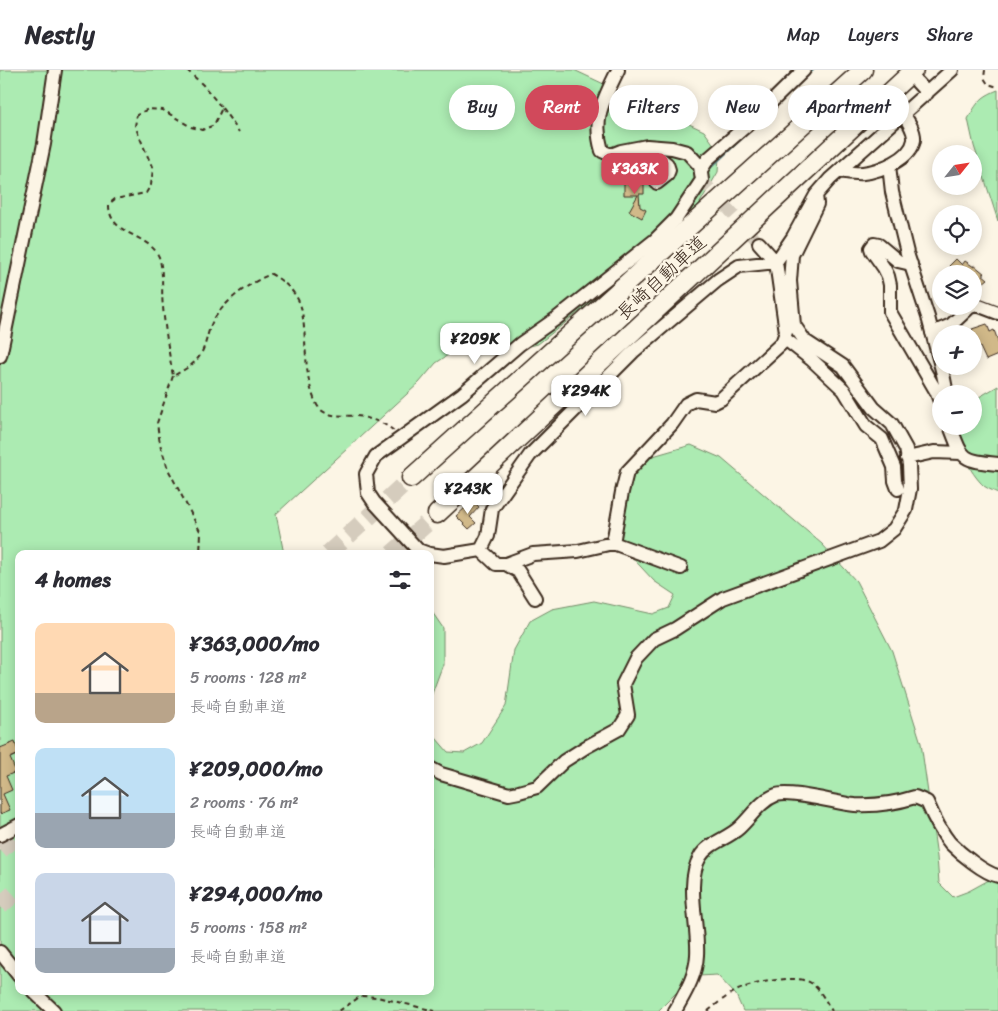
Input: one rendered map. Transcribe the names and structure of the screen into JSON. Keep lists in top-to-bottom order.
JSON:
{
  "streets": {
    "highway": ["長崎自動車道"]
  },
  "north": "top right",
  "page": {
    "header": "Nestly",
    "nav": ["Map", "Layers", "Share"],
    "chip": [
      "Buy",
      "Rent",
      "Filters",
      "New",
      "Apartment"
    ],
    "map_buttons": ["+", "−"],
    "price": [
      "¥363K",
      "¥209K",
      "¥294K",
      "¥243K"
    ],
    "heading": "4 homes",
    "list": [
      {
        "name": "¥363,000/mo",
        "note": "5 rooms · 128 m² · 長崎自動車道"
      },
      {
        "name": "¥209,000/mo",
        "note": "2 rooms · 76 m² · 長崎自動車道"
      },
      {
        "name": "¥294,000/mo",
        "note": "5 rooms · 158 m² · 長崎自動車道"
      }
    ]
  }
}
